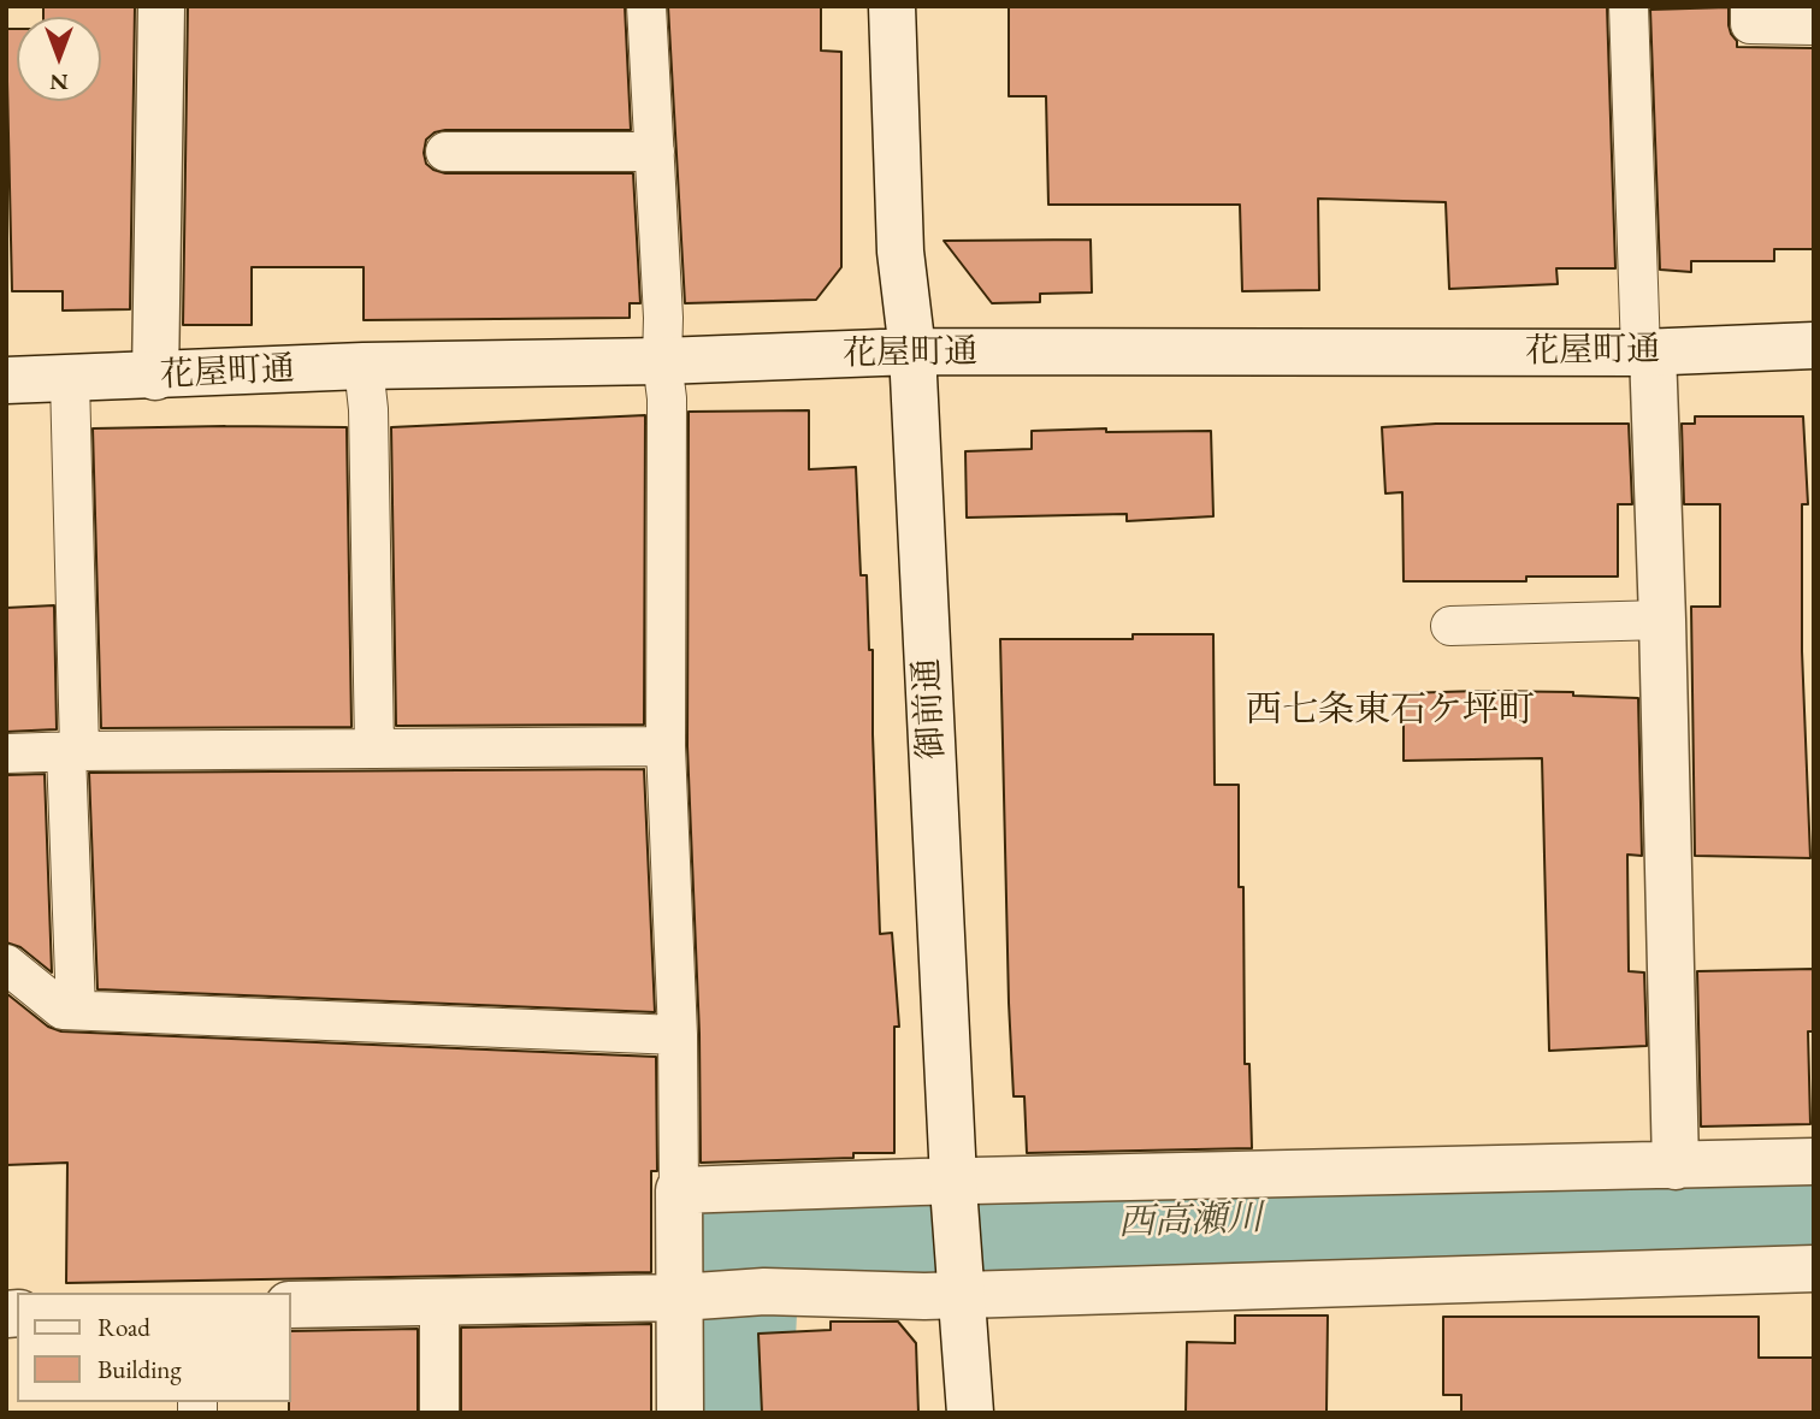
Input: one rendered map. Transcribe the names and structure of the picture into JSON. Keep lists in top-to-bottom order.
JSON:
{
  "streets": {
    "street": ["花屋町通", "御前通"]
  },
  "crossings": [
    ["花屋町通", "御前通"]
  ],
  "districts": ["西七条東石ケ坪町"],
  "water": ["西高瀬川"],
  "legend": ["Road", "Building"],
  "north": "bottom"
}
